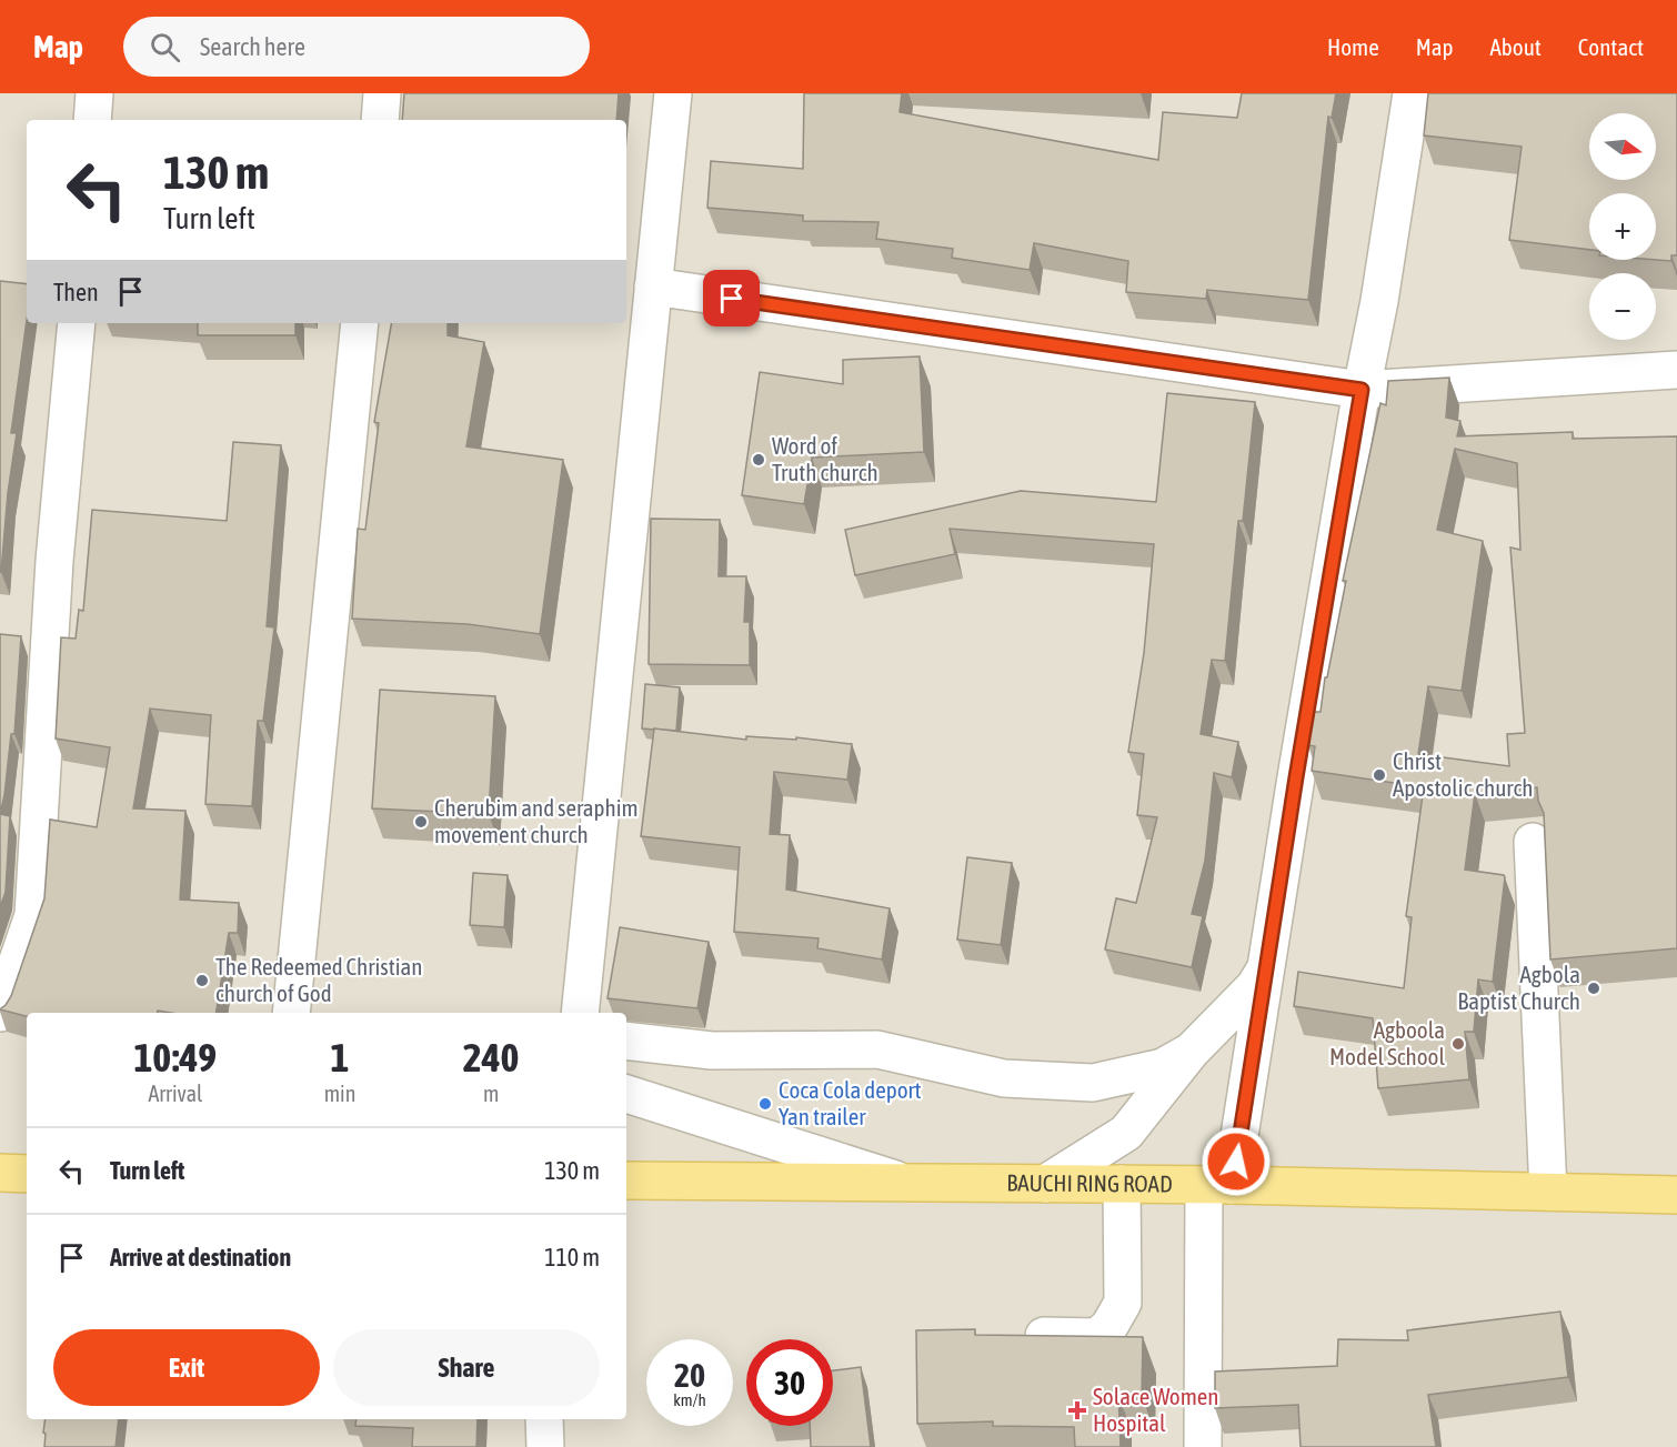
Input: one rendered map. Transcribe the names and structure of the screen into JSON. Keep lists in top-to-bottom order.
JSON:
{
  "streets": {
    "main road": ["BAUCHI RING ROAD"]
  },
  "places": {
    "other": [
      "Word of Truth church",
      "Christ Apostolic church",
      "Cherubim and seraphim movement church",
      "The Redeemed Christian church of God",
      "Agbola Baptist Church",
      "Agboola Model School",
      "Coca Cola deport Yan trailer"
    ],
    "health": ["Solace Women Hospital"]
  },
  "north": "right",
  "page": {
    "header": "Map",
    "search": "Search here",
    "nav": [
      "Home",
      "Map",
      "About",
      "Contact"
    ],
    "map_buttons": ["+", "−"],
    "turn": ["130 m", "Turn left"],
    "then": "Then",
    "eta": [
      "10:49",
      "Arrival",
      "1",
      "min",
      "240",
      "m"
    ],
    "list": [
      {
        "name": "Turn left",
        "value": "130 m"
      },
      {
        "name": "Arrive at destination",
        "value": "110 m"
      }
    ],
    "buttons": ["Exit", "Share"],
    "speed": "20 km/h",
    "limit": "30"
  }
}
